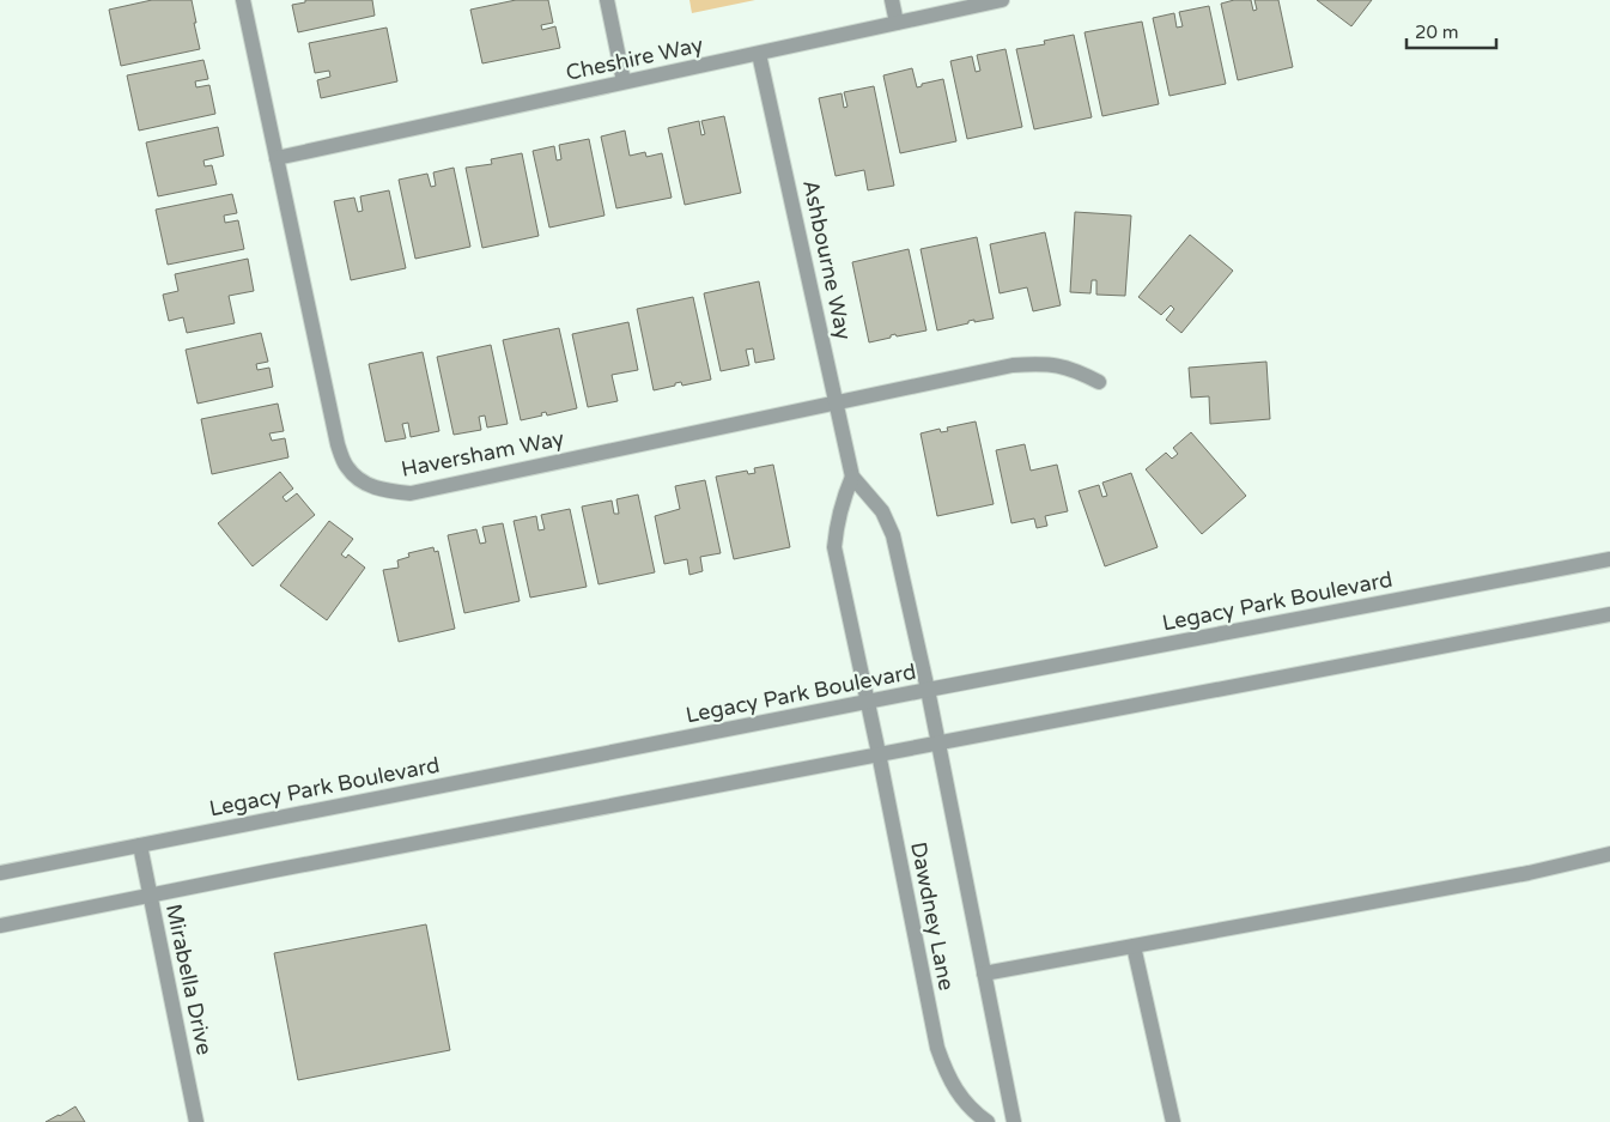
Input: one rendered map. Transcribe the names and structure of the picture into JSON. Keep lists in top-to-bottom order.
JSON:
{
  "streets": {
    "street": [
      "Cheshire Way",
      "Ashbourne Way",
      "Haversham Way",
      "Legacy Park Boulevard",
      "Dawdney Lane",
      "Mirabella Drive"
    ]
  },
  "crossings": [
    ["Cheshire Way", "Ashbourne Way"],
    ["Cheshire Way", "Haversham Way"],
    ["Ashbourne Way", "Haversham Way"],
    ["Ashbourne Way", "Legacy Park Boulevard"],
    ["Ashbourne Way", "Dawdney Lane"],
    ["Legacy Park Boulevard", "Dawdney Lane"],
    ["Legacy Park Boulevard", "Mirabella Drive"]
  ],
  "scale_bar": "20 m"
}
